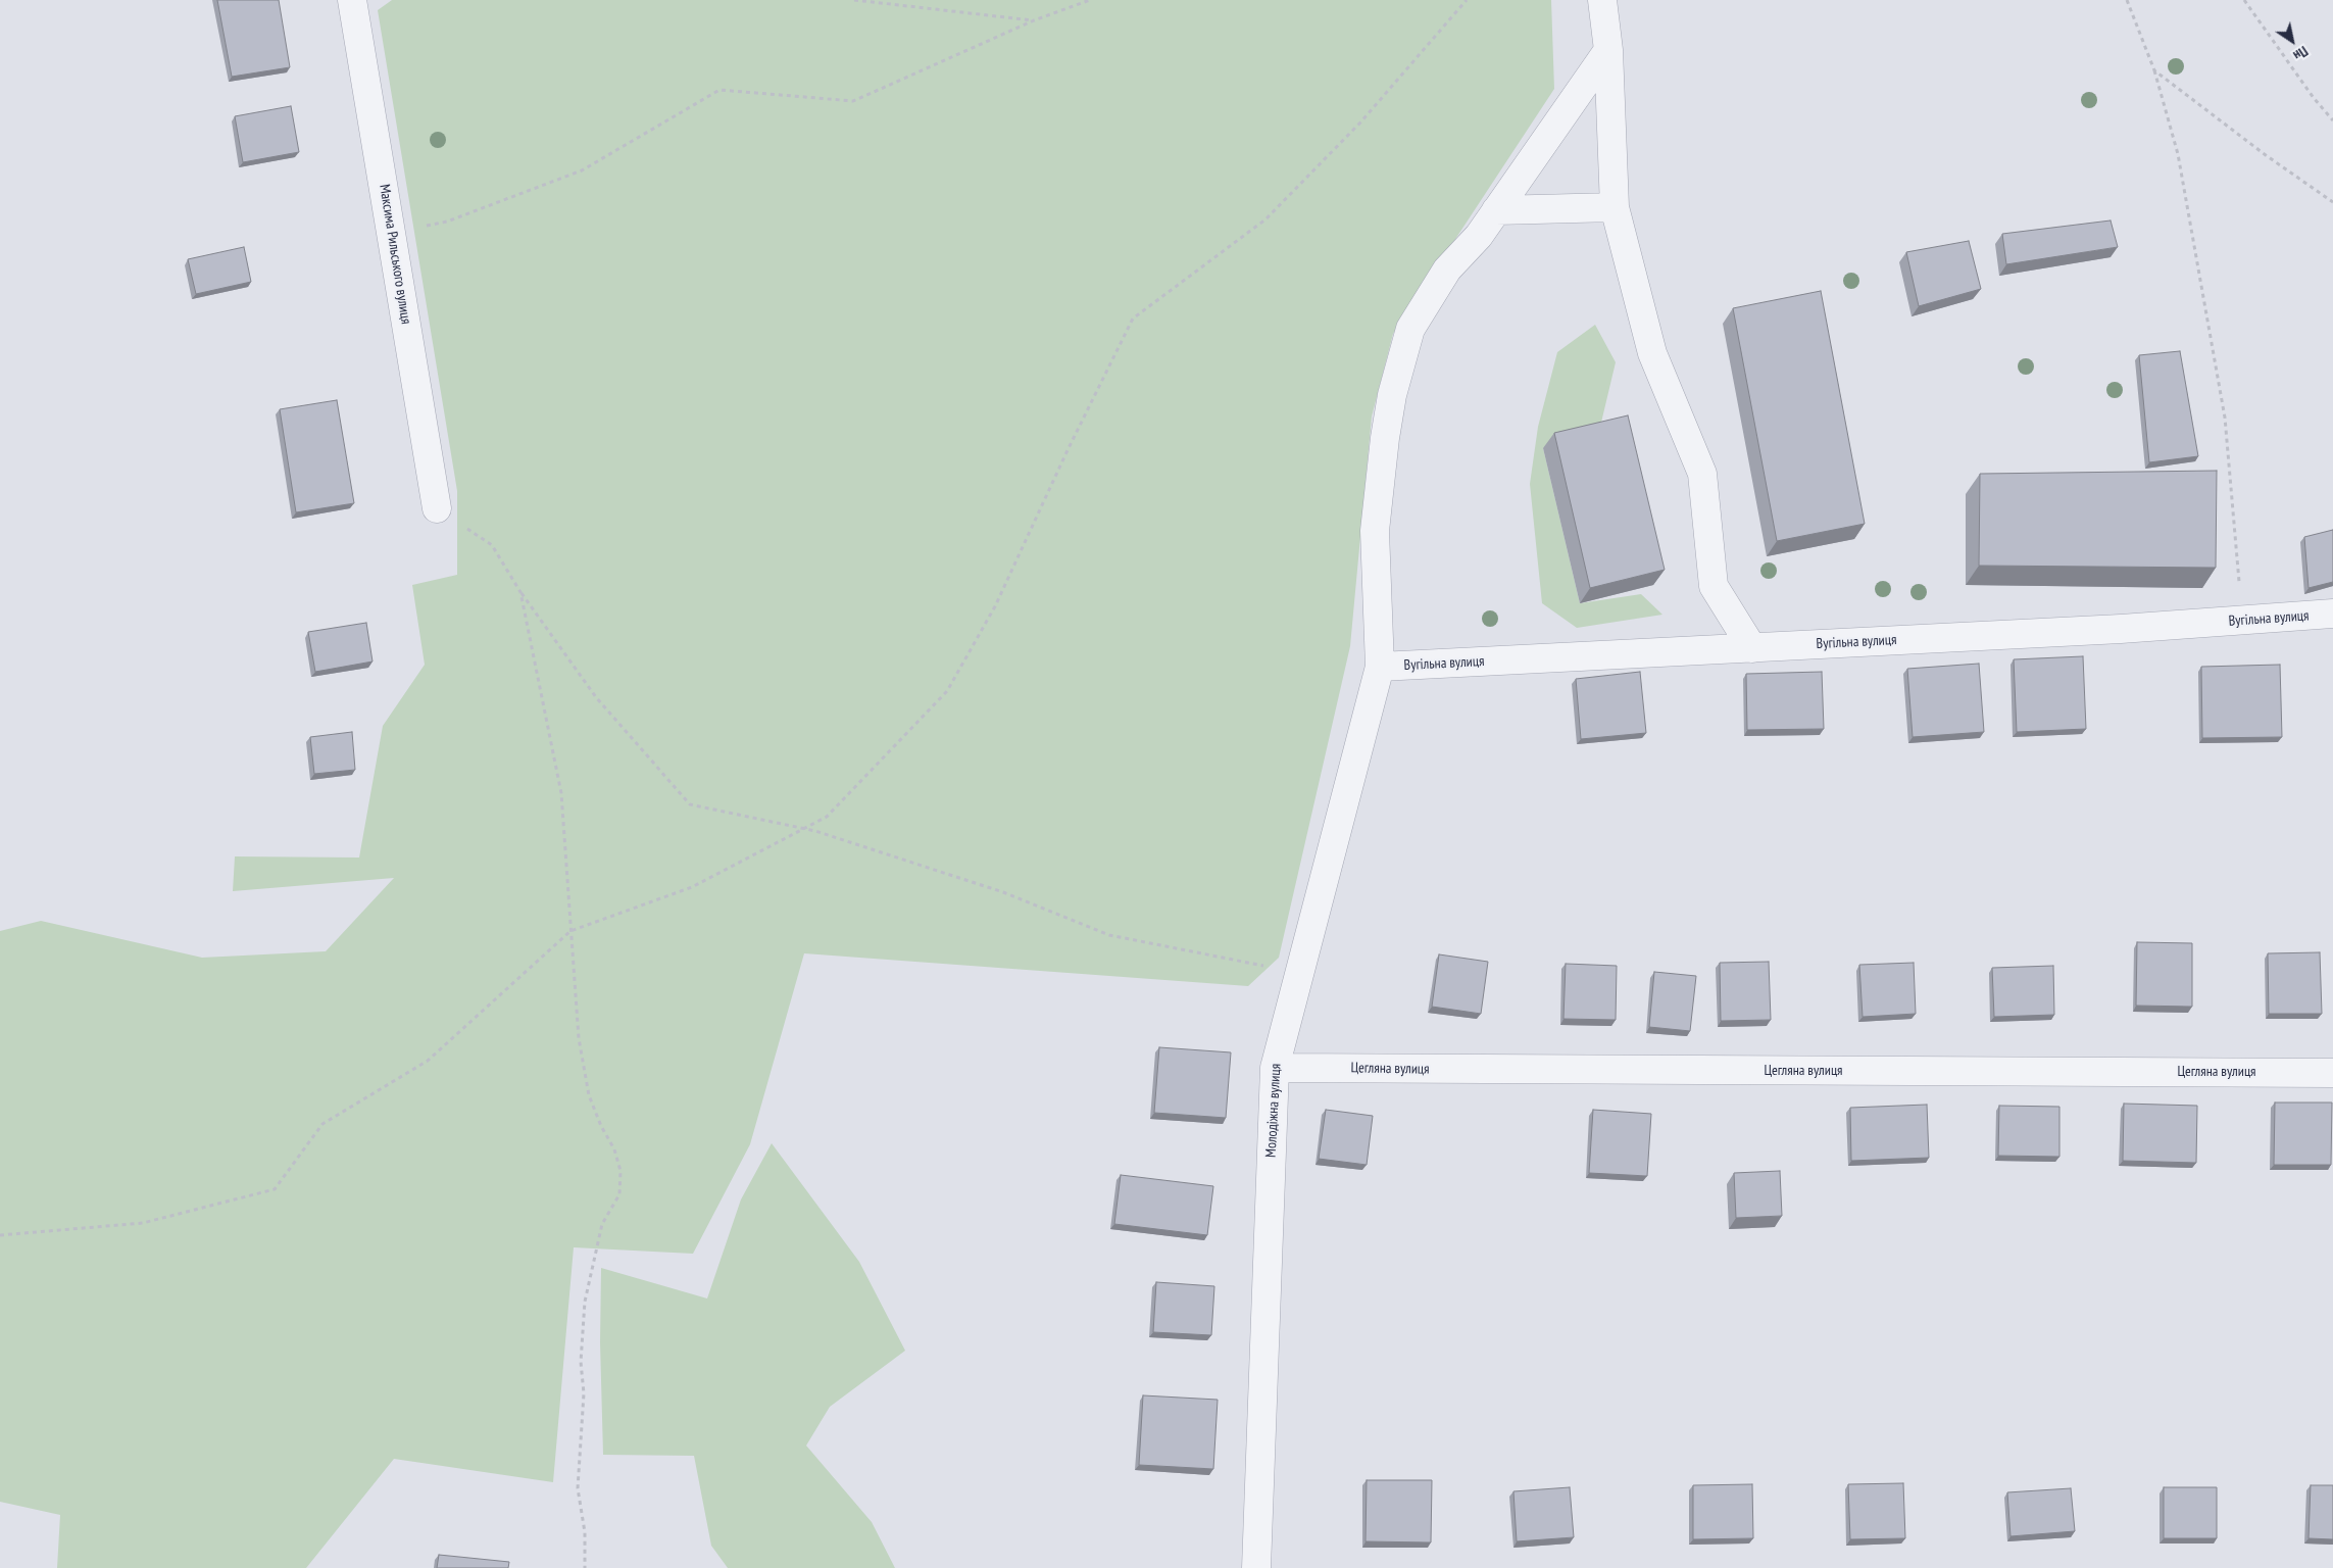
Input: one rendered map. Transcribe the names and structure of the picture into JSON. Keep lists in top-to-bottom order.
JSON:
{
  "streets": {
    "street": [
      "Максима Рильського вулиця",
      "Вугільна вулиця",
      "Цегляна вулиця",
      "Молодіжна вулиця"
    ]
  },
  "crossings": [
    ["Вугільна вулиця", "Молодіжна вулиця"],
    ["Цегляна вулиця", "Молодіжна вулиця"]
  ],
  "north": "bottom right"
}
